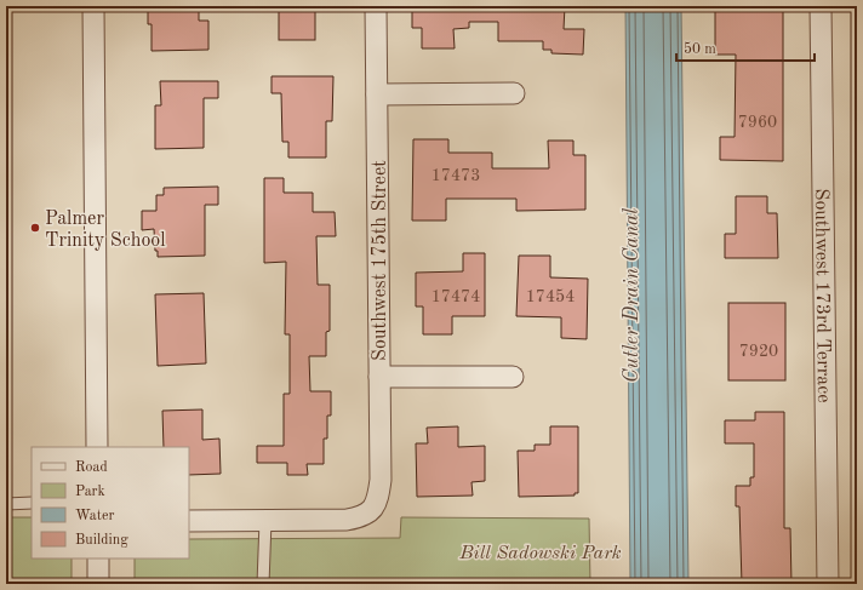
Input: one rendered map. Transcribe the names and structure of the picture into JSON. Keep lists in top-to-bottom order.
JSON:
{
  "streets": {
    "street": ["Southwest 175th Street", "Southwest 173rd Terrace"]
  },
  "water": ["Cutler Drain Canal"],
  "parks": ["Bill Sadowski Park"],
  "places": ["Palmer Trinity School"],
  "house_numbers": [
    "7960",
    "17473",
    "17474",
    "17454",
    "7920"
  ],
  "legend": [
    "Road",
    "Park",
    "Water",
    "Building"
  ],
  "scale_bar": "50 m"
}
